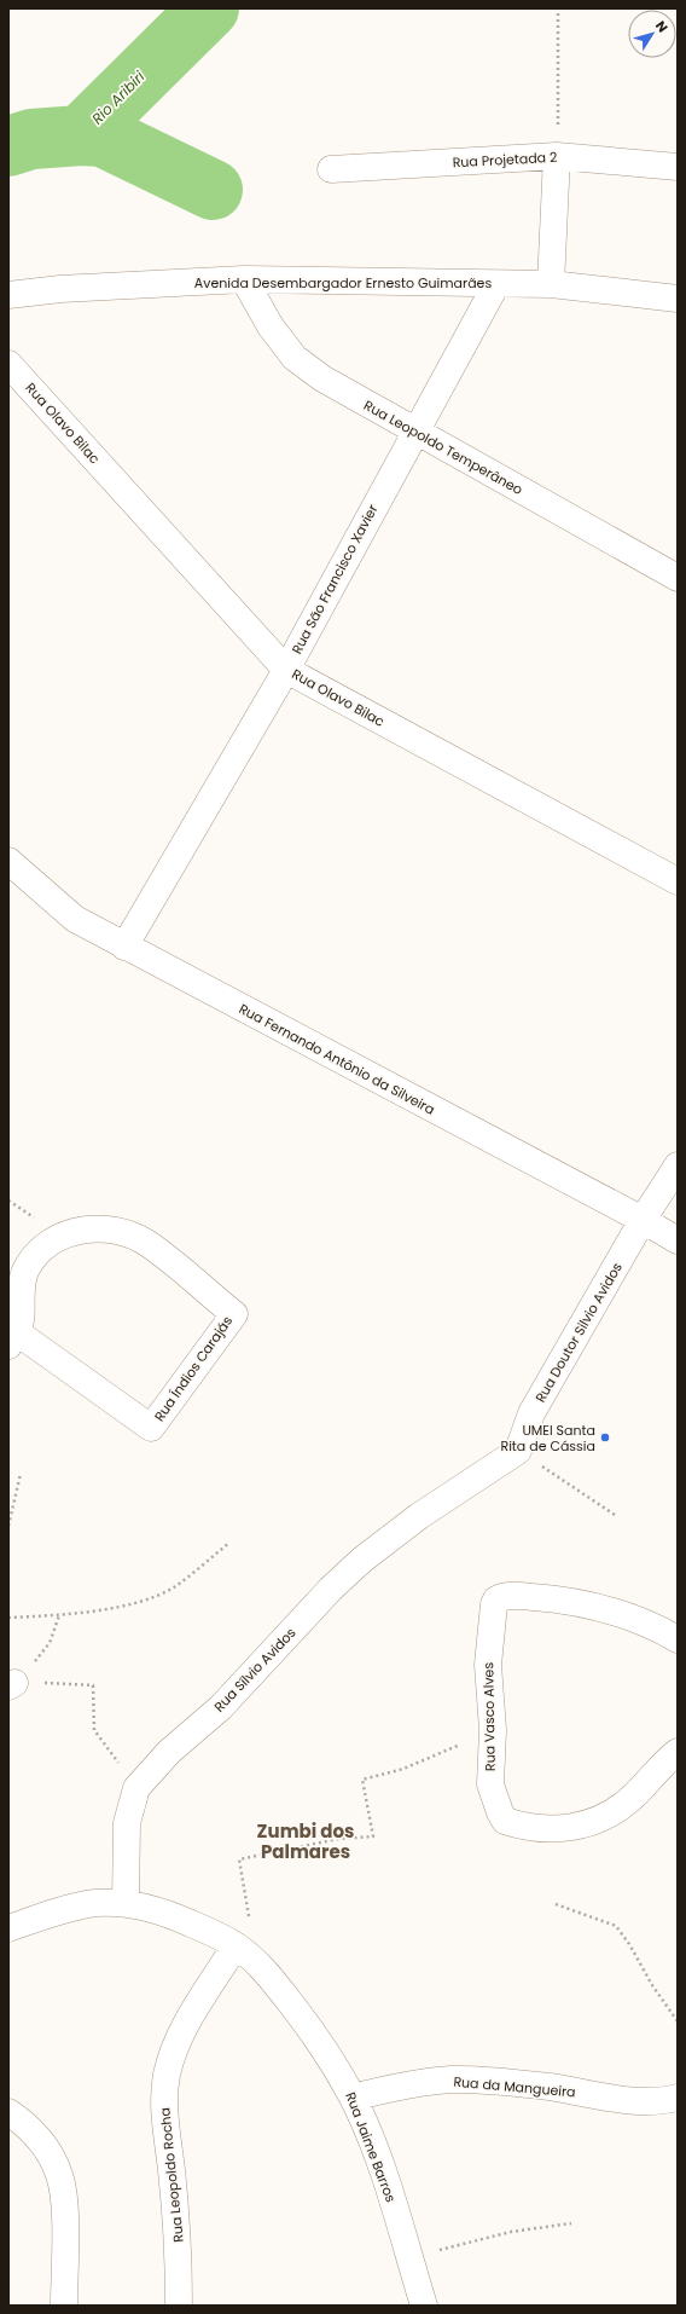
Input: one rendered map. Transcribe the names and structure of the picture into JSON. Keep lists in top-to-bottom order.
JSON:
{
  "streets": {
    "street": [
      "Rua Projetada 2",
      "Avenida Desembargador Ernesto Guimarães",
      "Rua Olavo Bilac",
      "Rua Leopoldo Temperâneo",
      "Rua São Francisco Xavier",
      "Rua Fernando Antônio da Silveira",
      "Rua Doutor Silvio Avidos",
      "Rua Índios Carajás",
      "Rua Sílvio Avidos",
      "Rua Vasco Alves",
      "Rua da Mangueira",
      "Rua Jaime Barros",
      "Rua Leopoldo Rocha"
    ]
  },
  "crossings": [
    ["Avenida Desembargador Ernesto Guimarães", "Rua Leopoldo Temperâneo"],
    ["Avenida Desembargador Ernesto Guimarães", "Rua São Francisco Xavier"],
    ["Rua Olavo Bilac", "Rua São Francisco Xavier"],
    ["Rua Leopoldo Temperâneo", "Rua São Francisco Xavier"],
    ["Rua São Francisco Xavier", "Rua Fernando Antônio da Silveira"],
    ["Rua Fernando Antônio da Silveira", "Rua Doutor Silvio Avidos"],
    ["Rua Doutor Silvio Avidos", "Rua Sílvio Avidos"],
    ["Rua Sílvio Avidos", "Rua Jaime Barros"],
    ["Rua da Mangueira", "Rua Jaime Barros"],
    ["Rua Jaime Barros", "Rua Leopoldo Rocha"]
  ],
  "districts": ["Zumbi dos Palmares"],
  "water": ["Rio Aribiri"],
  "places": ["UMEI Santa Rita de Cássia"],
  "north": "top right"
}
